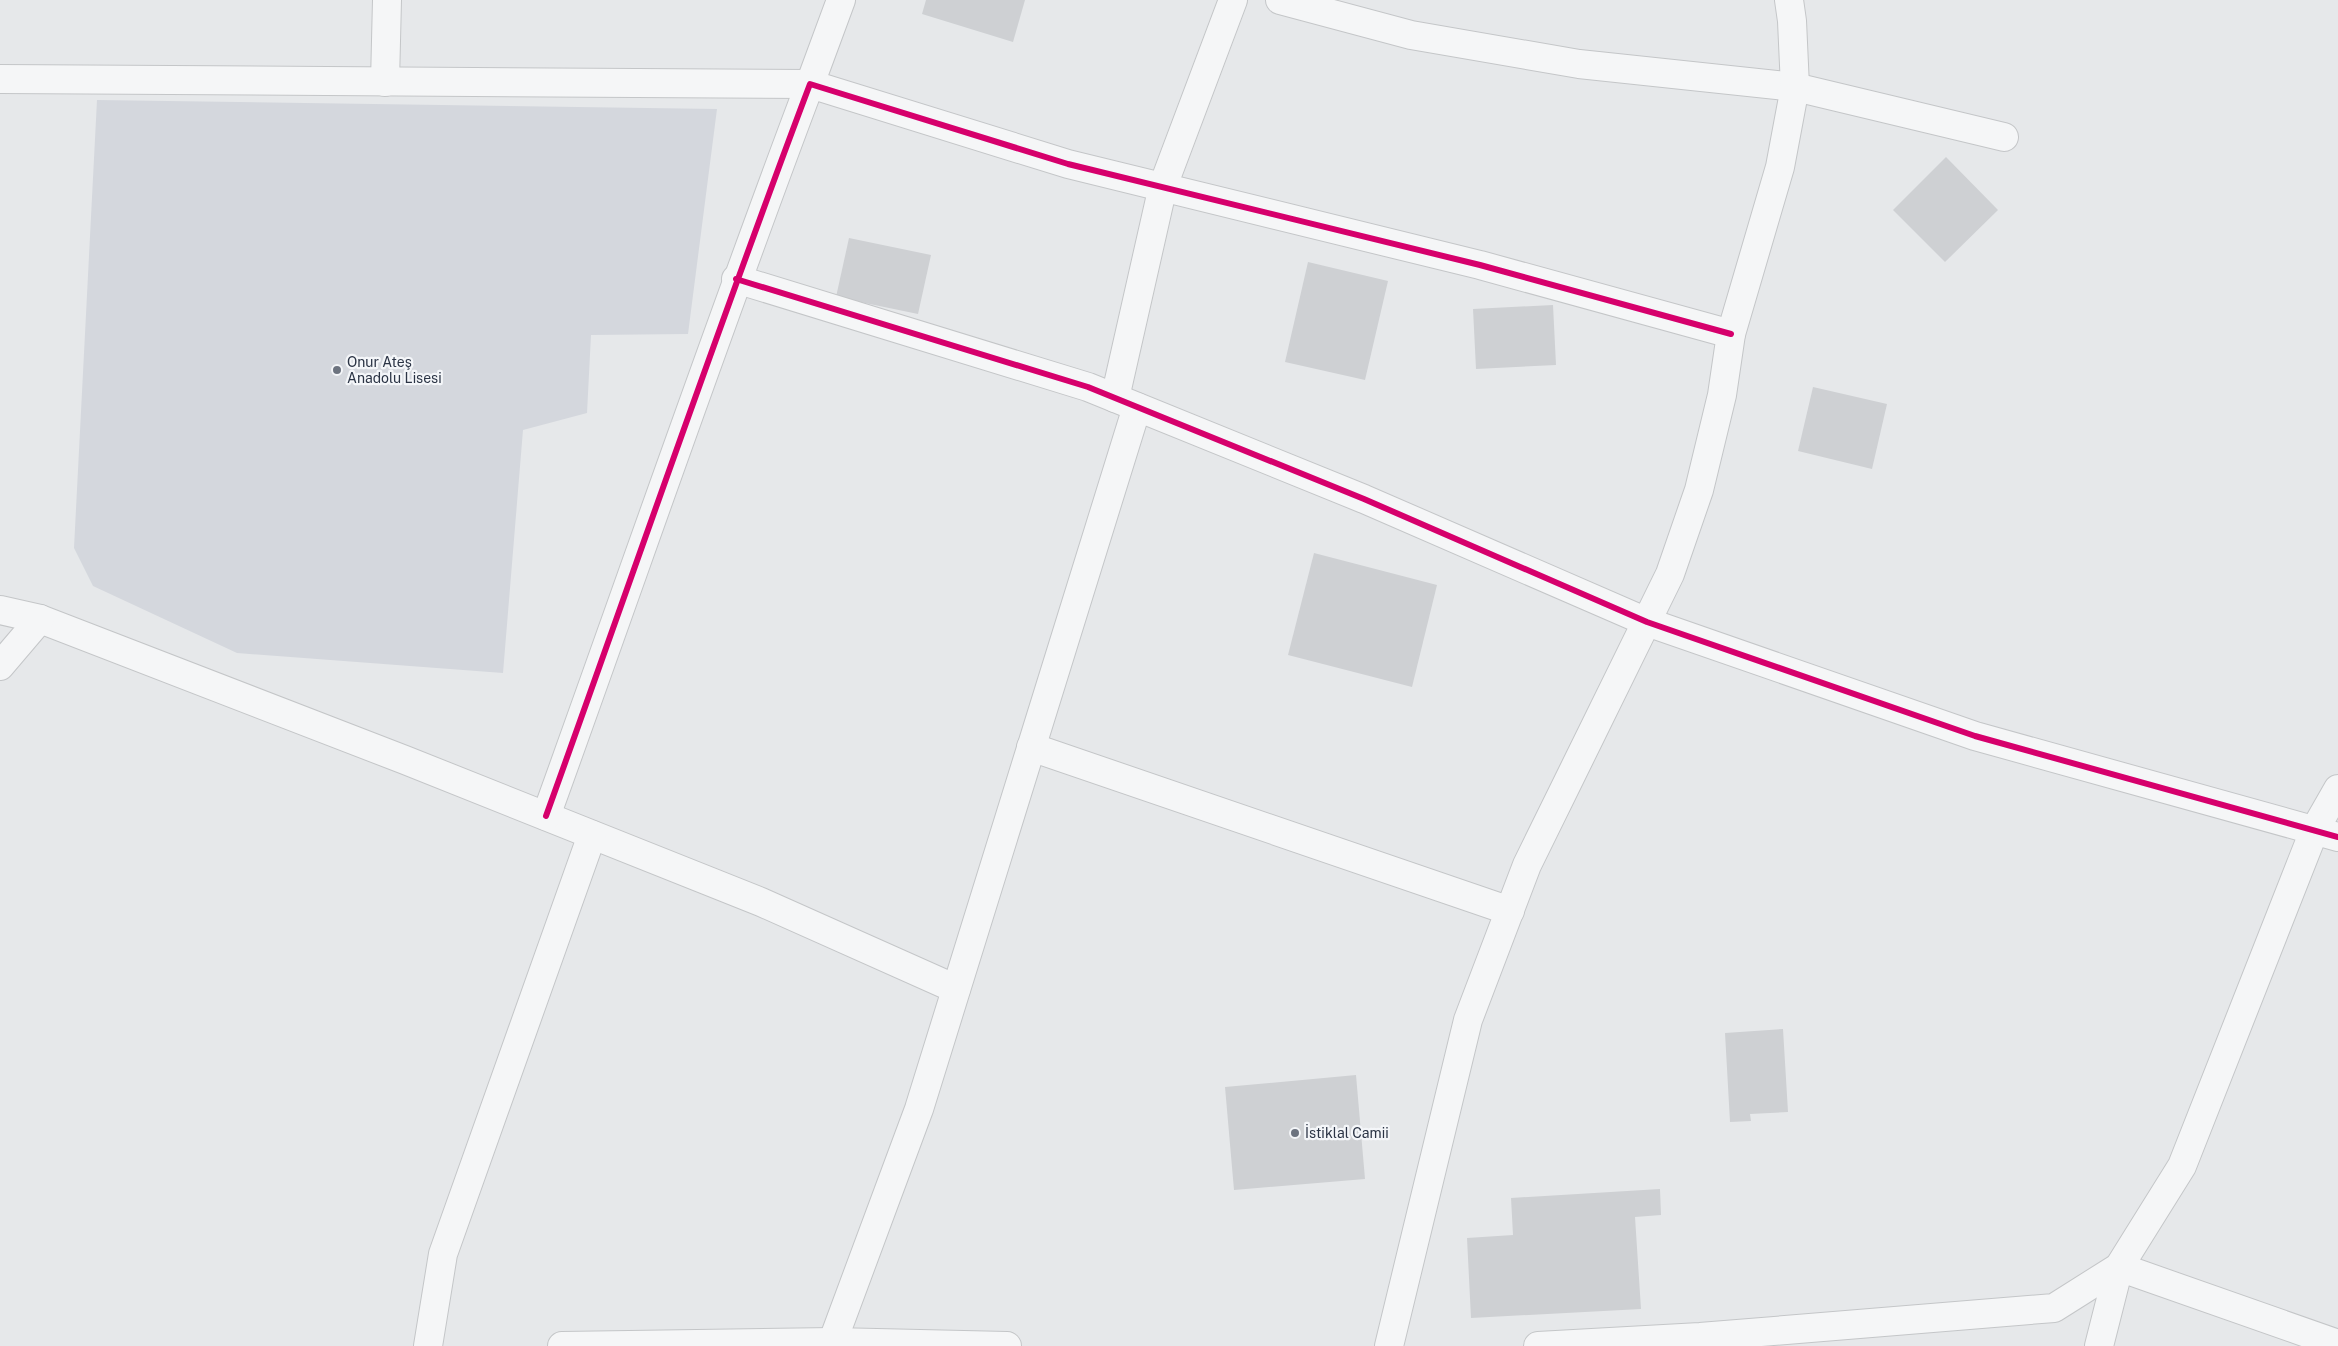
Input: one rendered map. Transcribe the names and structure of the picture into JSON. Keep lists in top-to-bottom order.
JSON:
{
  "places": ["Onur Ateş Anadolu Lisesi", "İstiklal Camii"]
}
